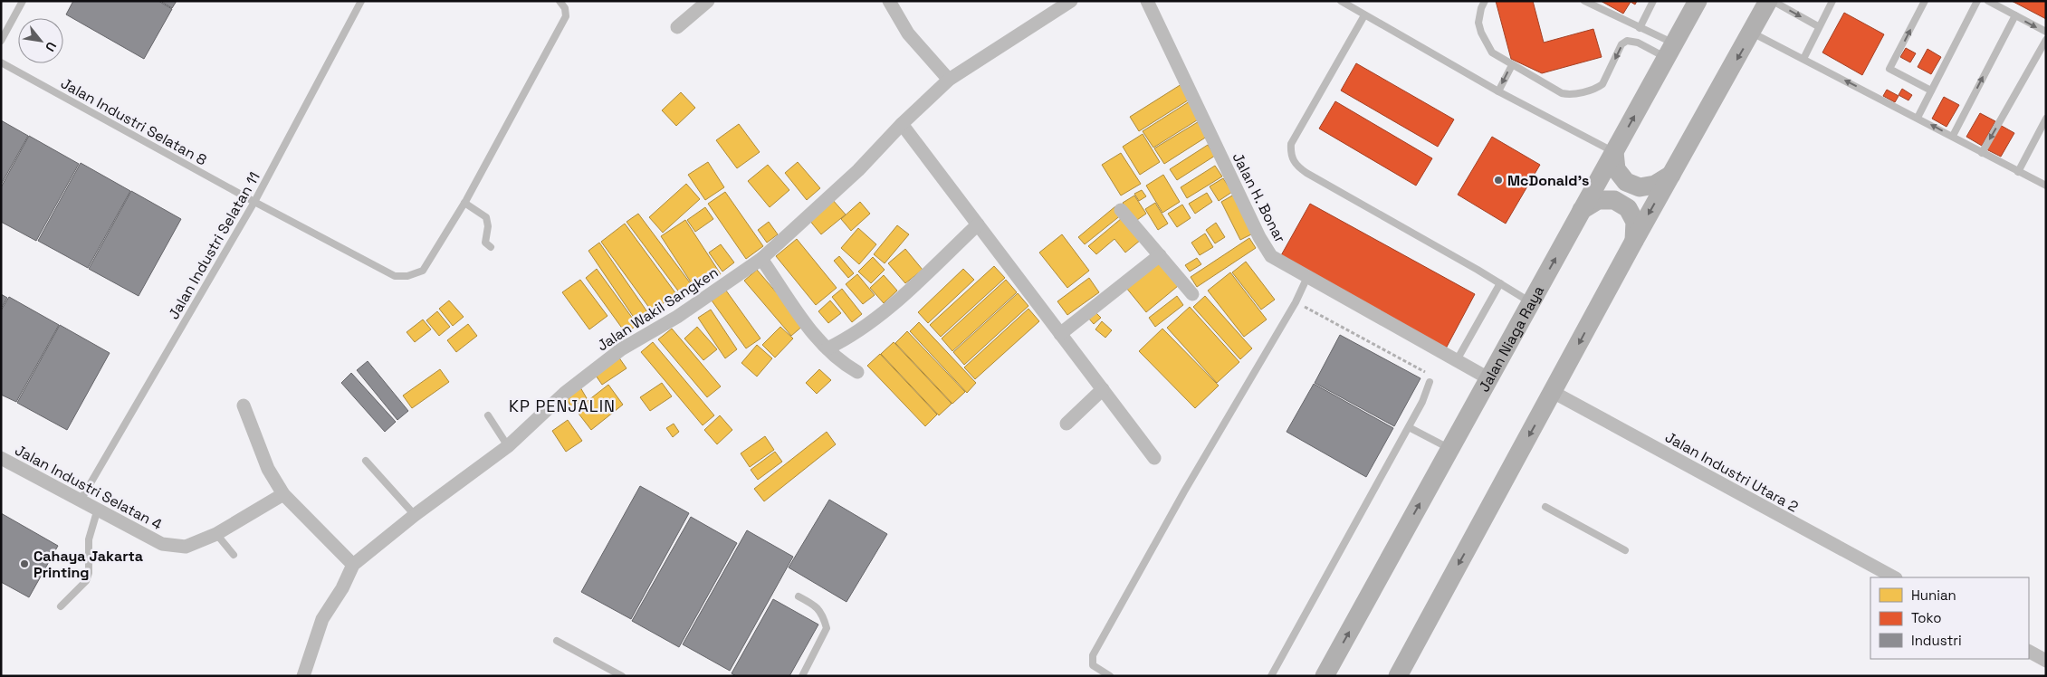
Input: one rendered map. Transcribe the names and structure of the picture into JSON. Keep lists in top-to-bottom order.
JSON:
{
  "streets": {
    "main road": ["Jalan Niaga Raya"],
    "street": [
      "Jalan H. Bonar",
      "Jalan Wakil Sangken",
      "Jalan Industri Utara 2",
      "Jalan Industri Selatan 4"
    ],
    "lane": ["Jalan Industri Selatan 8", "Jalan Industri Selatan 11"]
  },
  "crossings": [
    ["Jalan Industri Selatan 8", "Jalan Industri Selatan 11"],
    ["Jalan H. Bonar", "Jalan Niaga Raya"],
    ["Jalan Industri Selatan 11", "Jalan Industri Selatan 4"]
  ],
  "districts": ["KP PENJALIN"],
  "places": ["McDonald's", "Cahaya Jakarta Printing"],
  "legend": ["Hunian", "Toko", "Industri"],
  "north": "bottom right"
}
